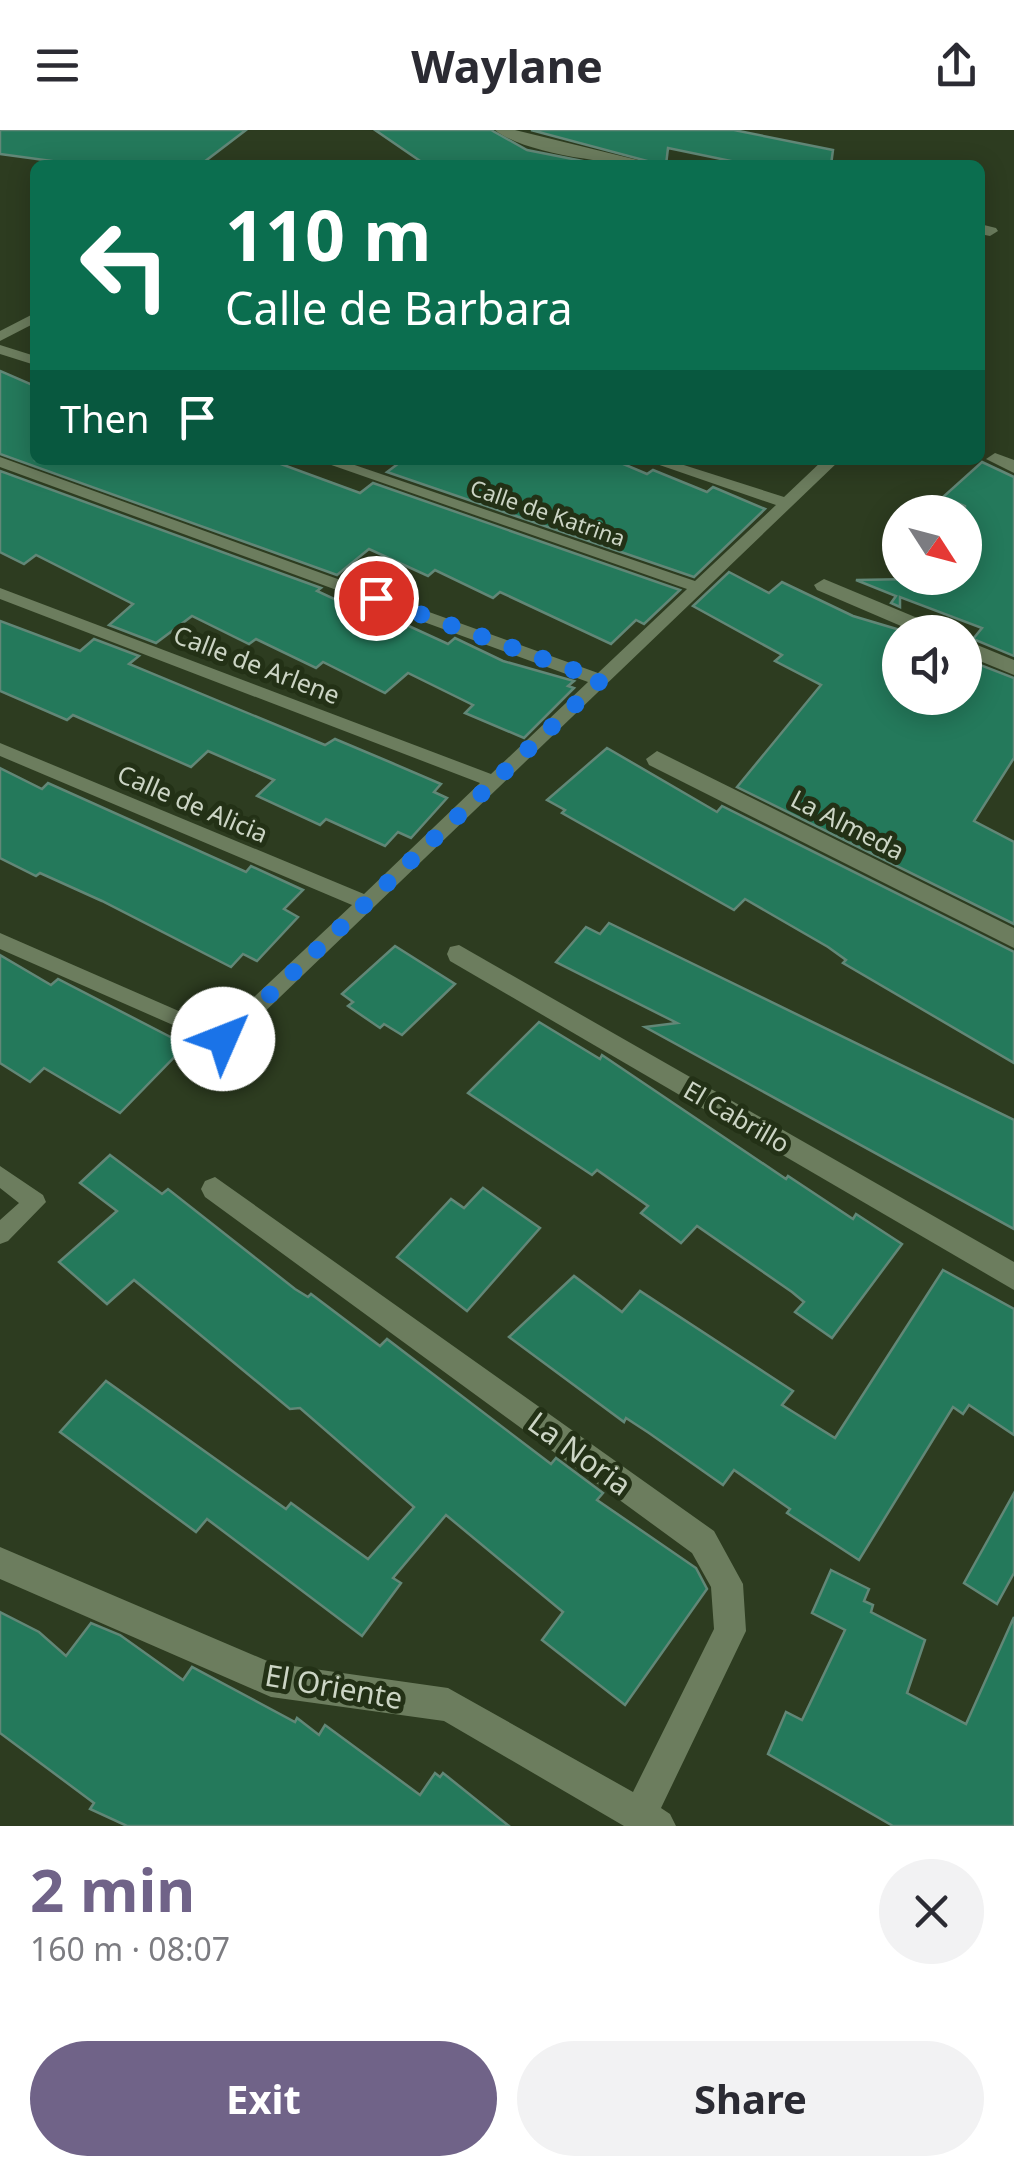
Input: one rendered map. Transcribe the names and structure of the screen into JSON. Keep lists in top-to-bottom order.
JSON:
{
  "streets": {
    "street": [
      "La Almeda",
      "El Cabrillo",
      "La Noria",
      "El Oriente"
    ],
    "lane": ["Calle de Katrina", "Calle de Arlene", "Calle de Alicia"]
  },
  "crossings": [
    ["La Noria", "El Oriente"]
  ],
  "north": "bottom right",
  "page": {
    "header": "Waylane",
    "turn": ["110 m", "Calle de Barbara"],
    "then": "Then",
    "heading": ["2 min", "160 m · 08:07"],
    "buttons": ["Exit", "Share"]
  }
}
